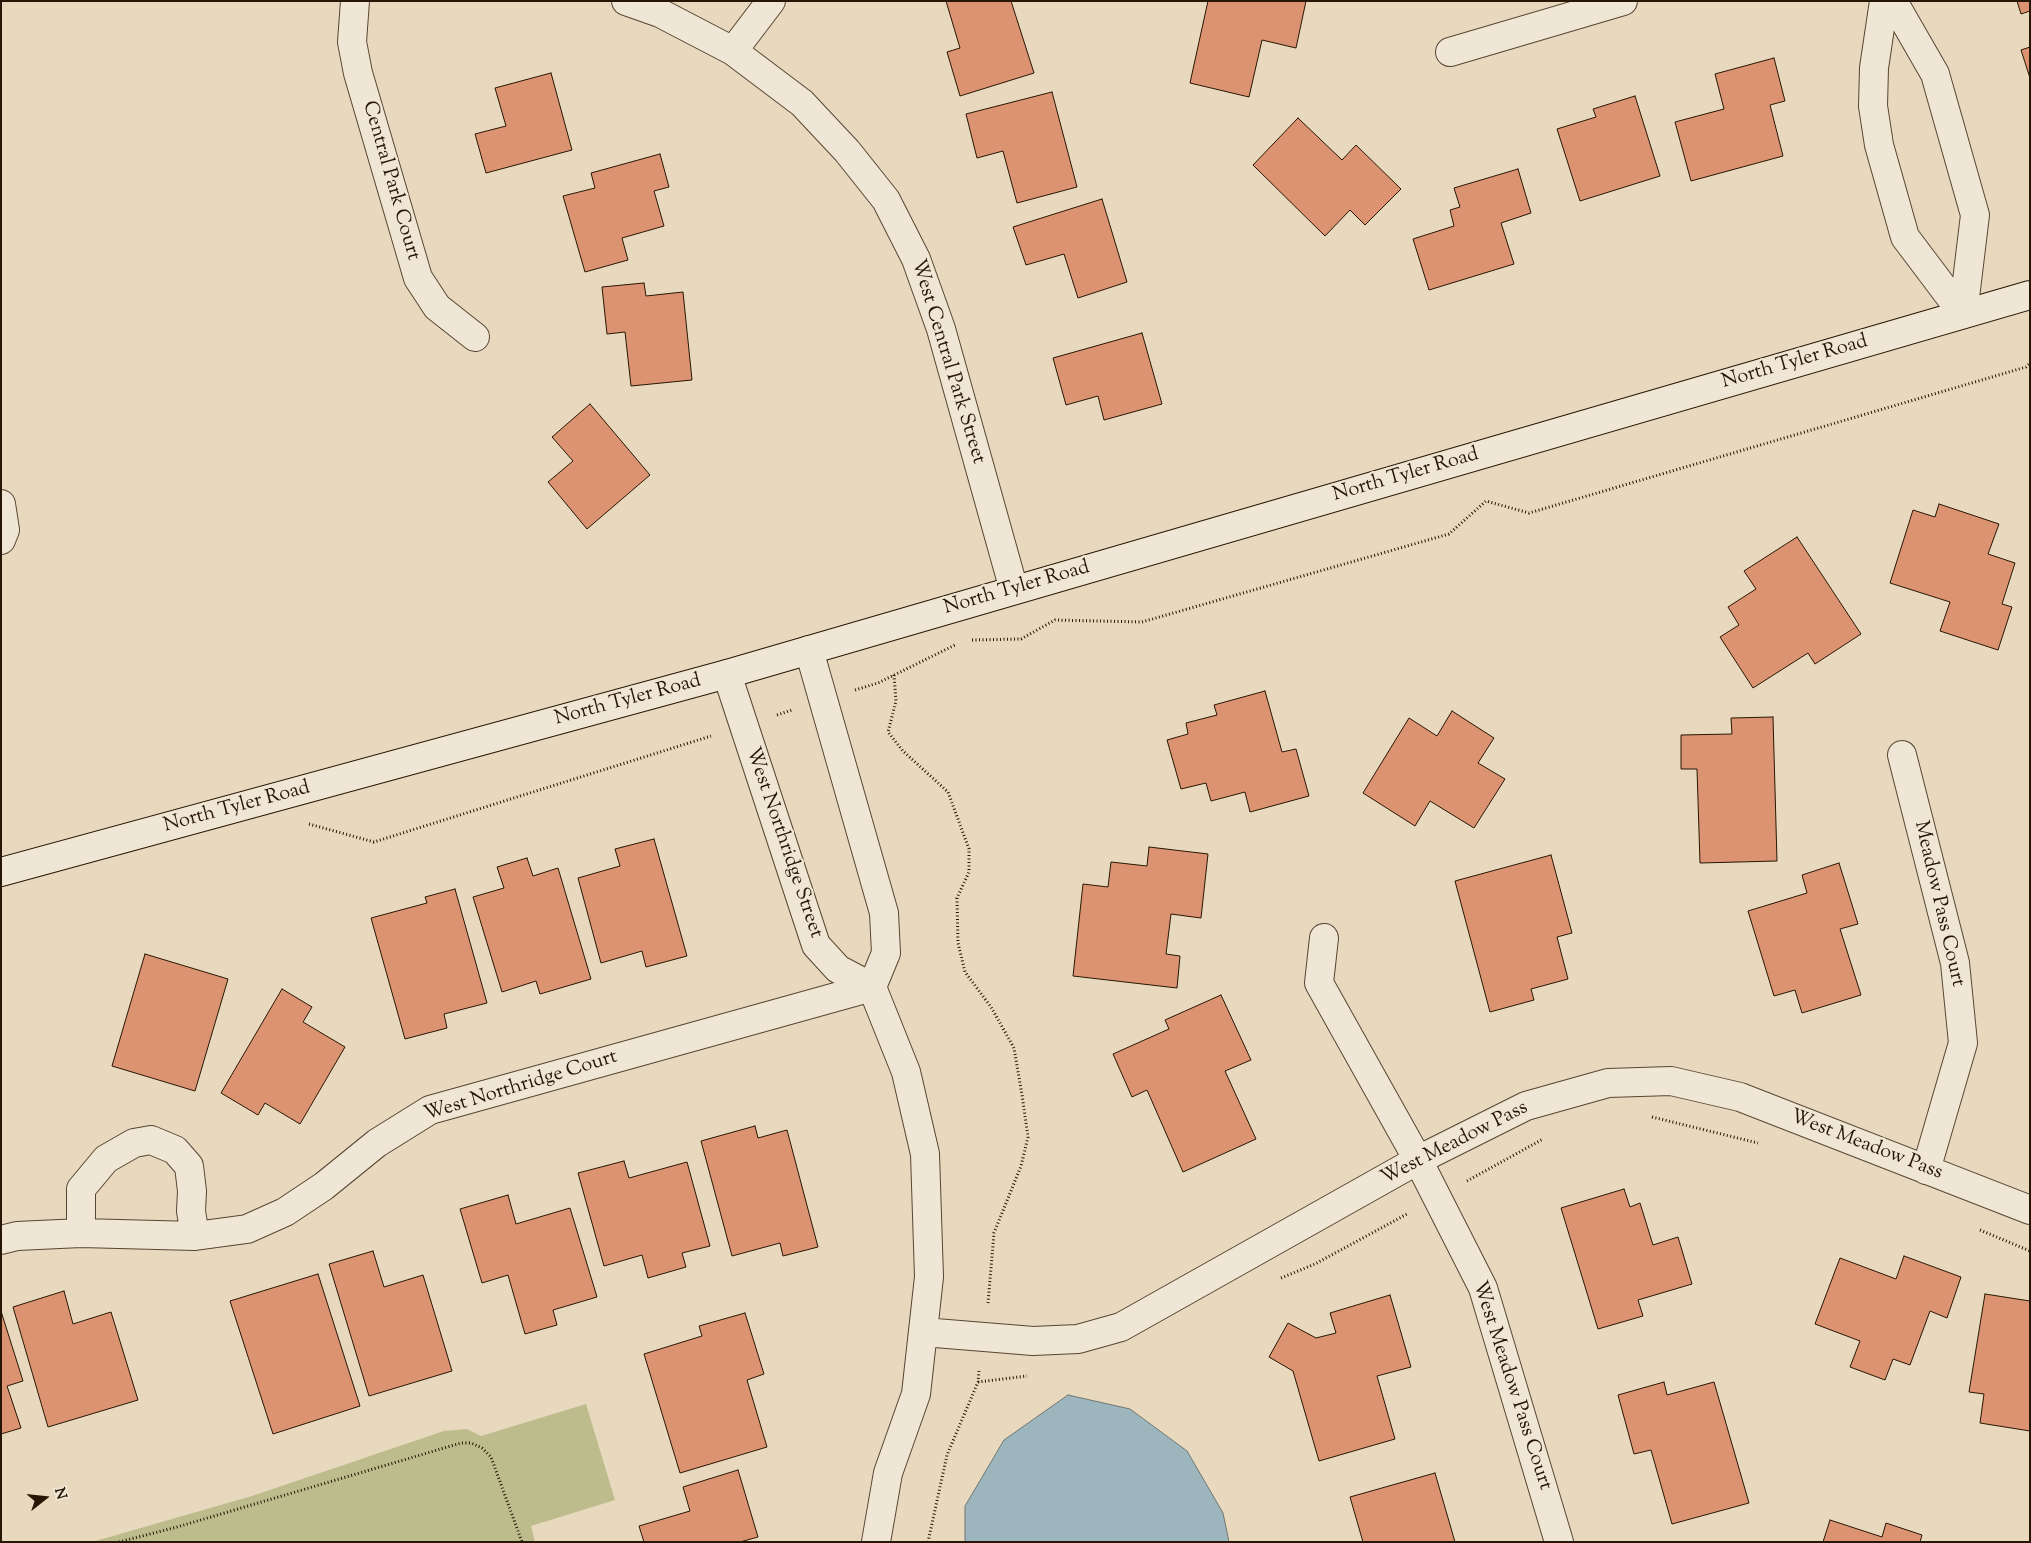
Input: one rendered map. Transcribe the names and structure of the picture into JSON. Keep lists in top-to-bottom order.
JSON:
{
  "streets": {
    "street": [
      "Central Park Court",
      "West Central Park Street",
      "North Tyler Road",
      "West Northridge Street",
      "Meadow Pass Court",
      "West Northridge Court",
      "West Meadow Pass",
      "West Meadow Pass Court"
    ]
  },
  "crossings": [
    ["West Central Park Street", "North Tyler Road"],
    ["North Tyler Road", "West Northridge Street"],
    ["West Northridge Street", "West Northridge Court"],
    ["Meadow Pass Court", "West Meadow Pass"],
    ["West Meadow Pass", "West Meadow Pass Court"]
  ],
  "north": "right"
}
